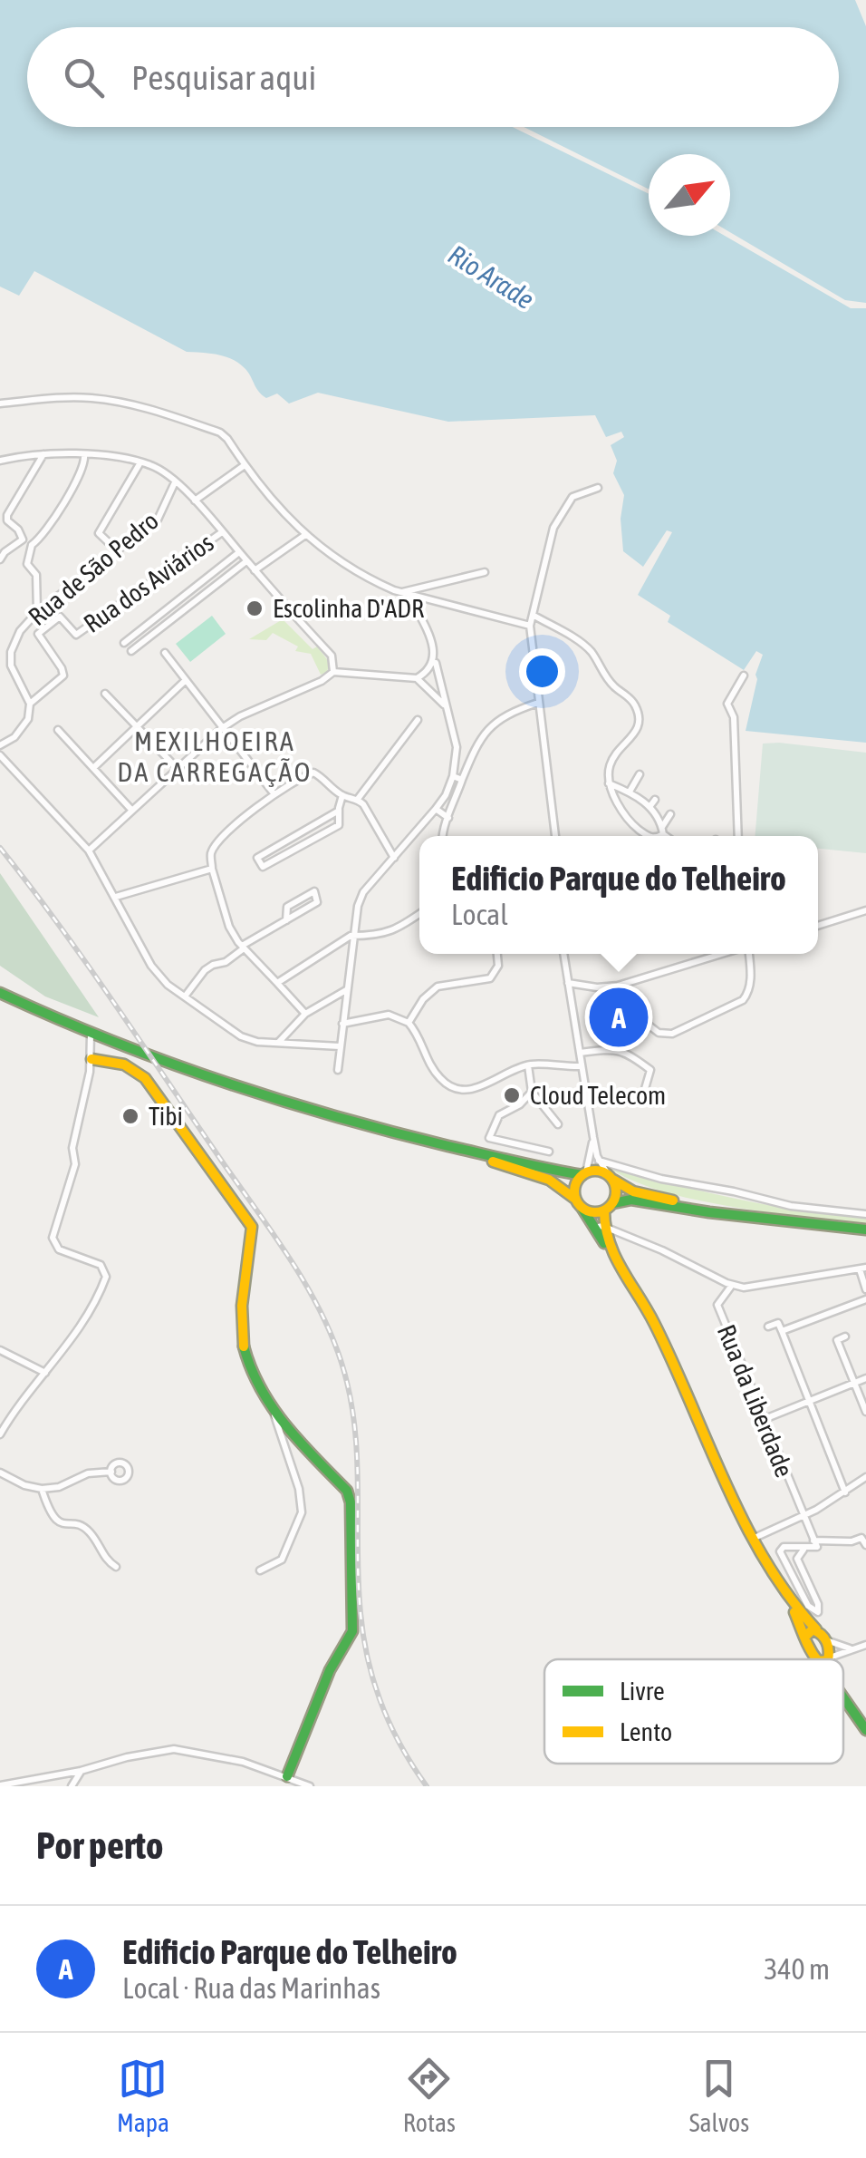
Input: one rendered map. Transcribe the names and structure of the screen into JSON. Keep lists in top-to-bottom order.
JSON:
{
  "streets": {
    "street": ["Rua de São Pedro", "Rua dos Aviários", "Rua da Liberdade"]
  },
  "crossings": [
    ["Rua de São Pedro", "Rua dos Aviários"]
  ],
  "districts": ["MEXILHOEIRA DA CARREGAÇÃO"],
  "water": ["Rio Arade"],
  "places": ["Escolinha D'ADR", "Cloud Telecom", "Tibi"],
  "legend": ["Livre", "Lento"],
  "north": "top right",
  "page": {
    "search": "Pesquisar aqui",
    "popup": ["Edificio Parque do Telheiro", "Local"],
    "pins": "A",
    "heading": "Por perto",
    "list": [
      {
        "mark": "A",
        "name": "Edificio Parque do Telheiro",
        "note": "Local · Rua das Marinhas",
        "value": "340 m"
      }
    ],
    "nav": ["Mapa", "Rotas", "Salvos"]
  }
}
